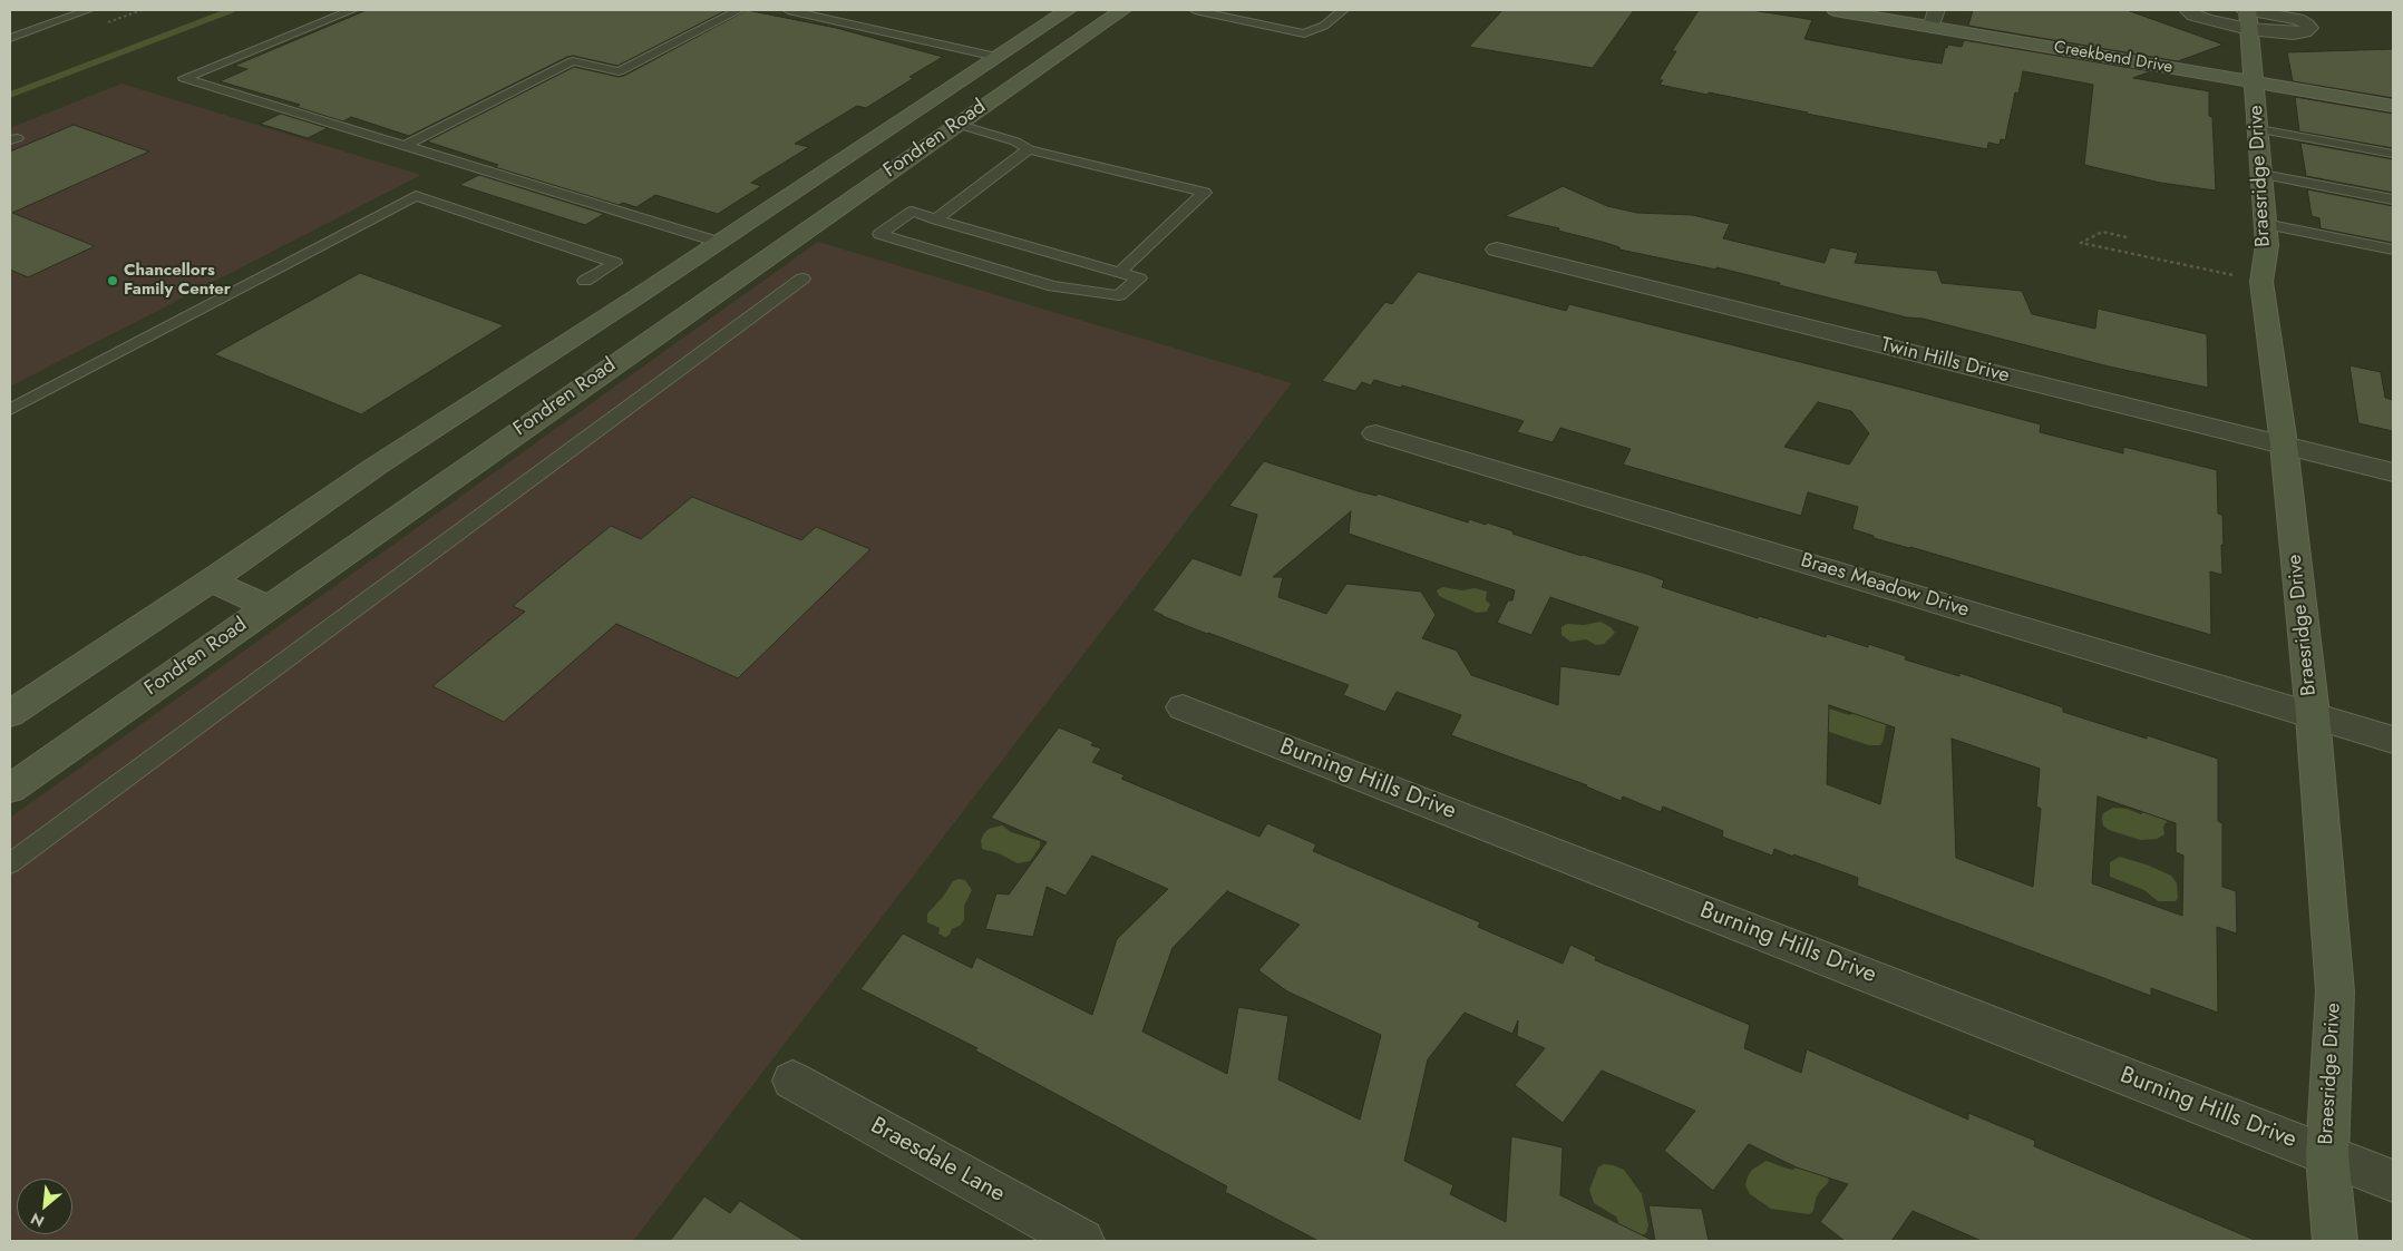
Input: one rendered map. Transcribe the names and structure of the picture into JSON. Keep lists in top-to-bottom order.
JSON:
{
  "streets": {
    "main road": ["Creekbend Drive", "Fondren Road", "Braesridge Drive"],
    "street": [
      "Twin Hills Drive",
      "Braes Meadow Drive",
      "Burning Hills Drive",
      "Braesdale Lane"
    ]
  },
  "crossings": [
    ["Creekbend Drive", "Braesridge Drive"],
    ["Braesridge Drive", "Twin Hills Drive"],
    ["Braesridge Drive", "Braes Meadow Drive"],
    ["Braesridge Drive", "Burning Hills Drive"]
  ],
  "places": ["Chancellors Family Center"],
  "north": "bottom left"
}
